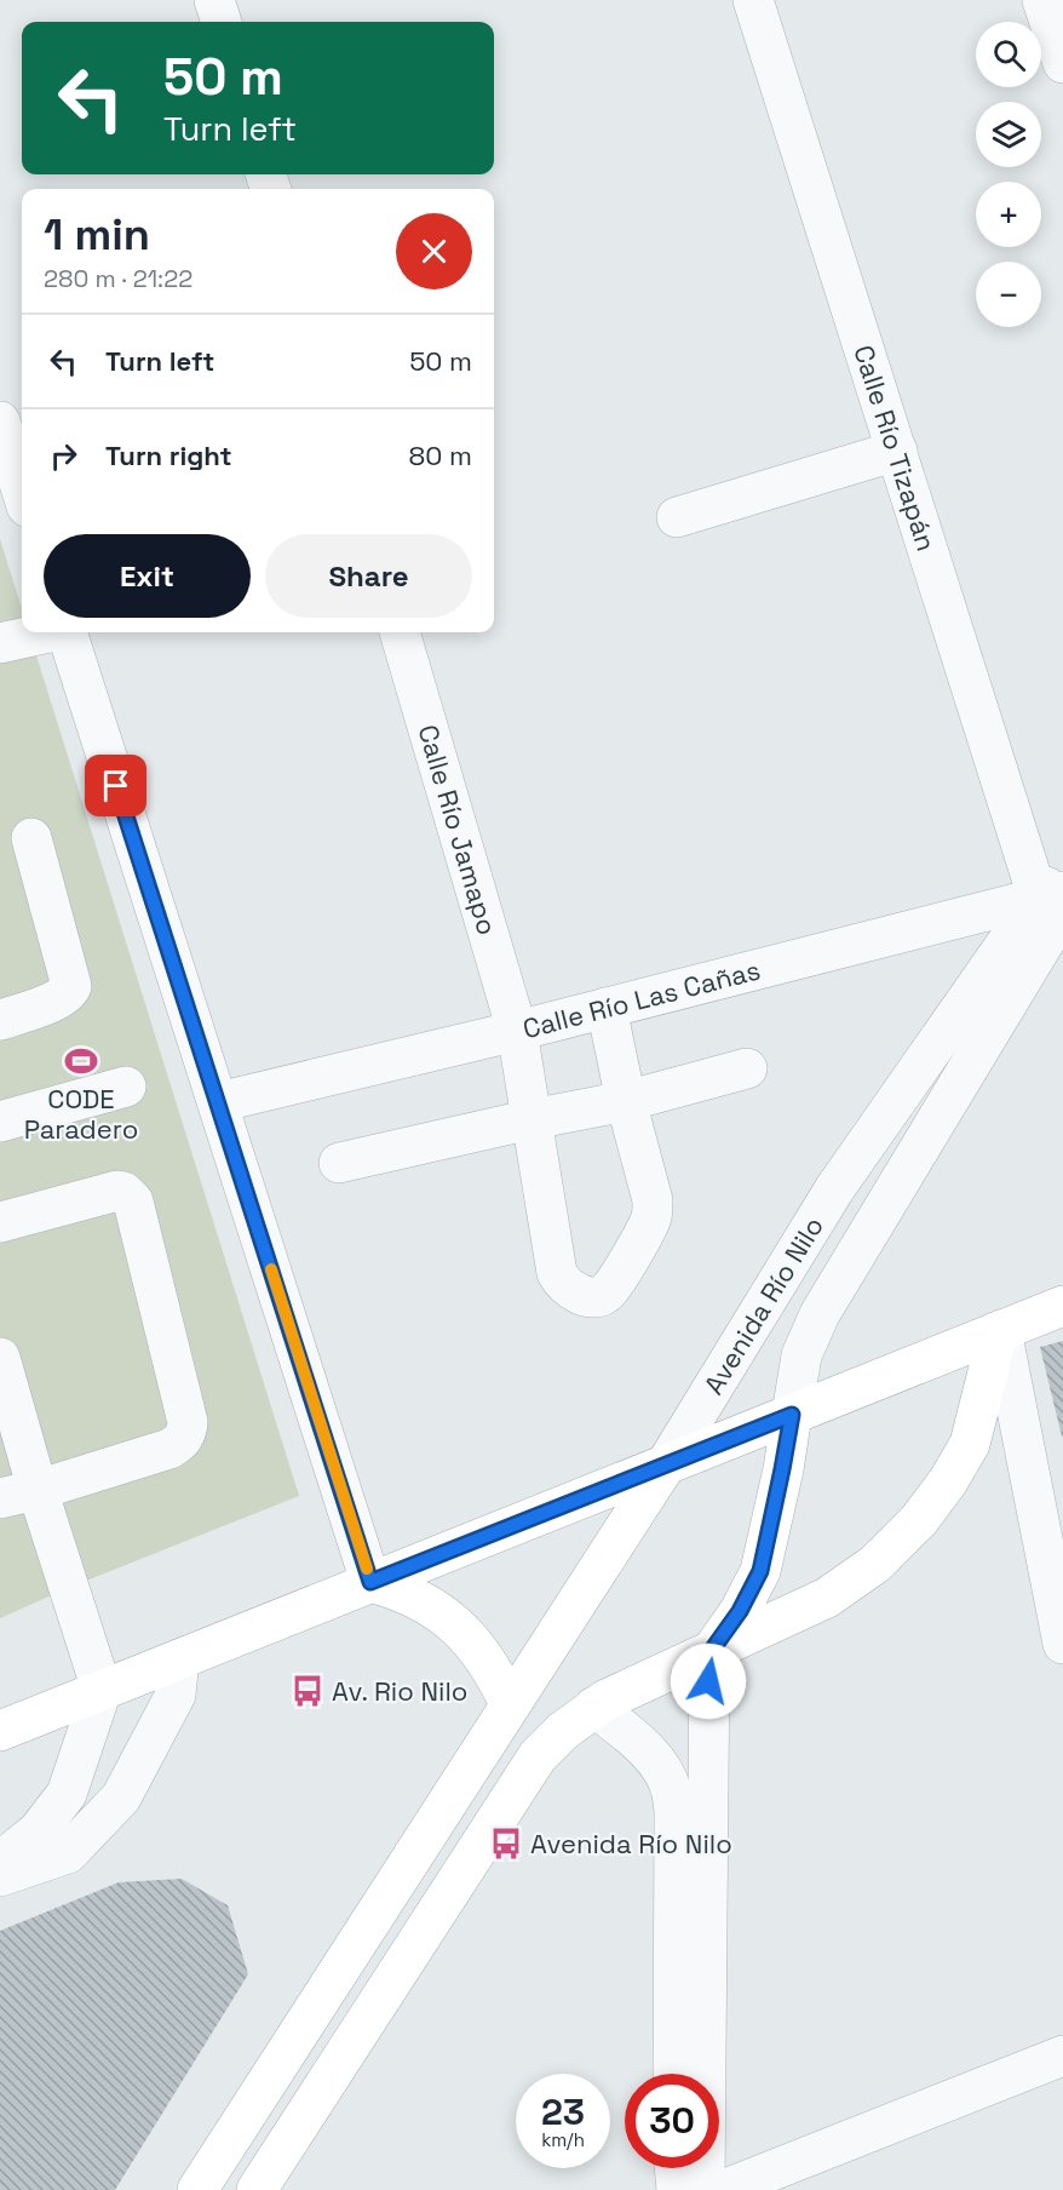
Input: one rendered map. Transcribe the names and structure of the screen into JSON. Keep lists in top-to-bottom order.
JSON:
{
  "streets": {
    "main road": ["Avenida Río Nilo"],
    "street": ["Calle Río Tizapán", "Calle Río Jamapo", "Calle Río Las Cañas"]
  },
  "crossings": [
    ["Calle Río Tizapán", "Calle Río Las Cañas"],
    ["Calle Río Tizapán", "Avenida Río Nilo"],
    ["Calle Río Jamapo", "Calle Río Las Cañas"],
    ["Calle Río Las Cañas", "Avenida Río Nilo"]
  ],
  "places": {
    "sports": ["CODE Paradero"],
    "bus stop": ["Av. Rio Nilo", "Avenida Río Nilo"]
  },
  "page": {
    "map_buttons": ["+", "−"],
    "turn": ["50 m", "Turn left"],
    "heading": ["1 min", "280 m · 21:22"],
    "list": [
      {
        "name": "Turn left",
        "value": "50 m"
      },
      {
        "name": "Turn right",
        "value": "80 m"
      }
    ],
    "buttons": ["Exit", "Share"],
    "speed": "23 km/h",
    "limit": "30"
  }
}
